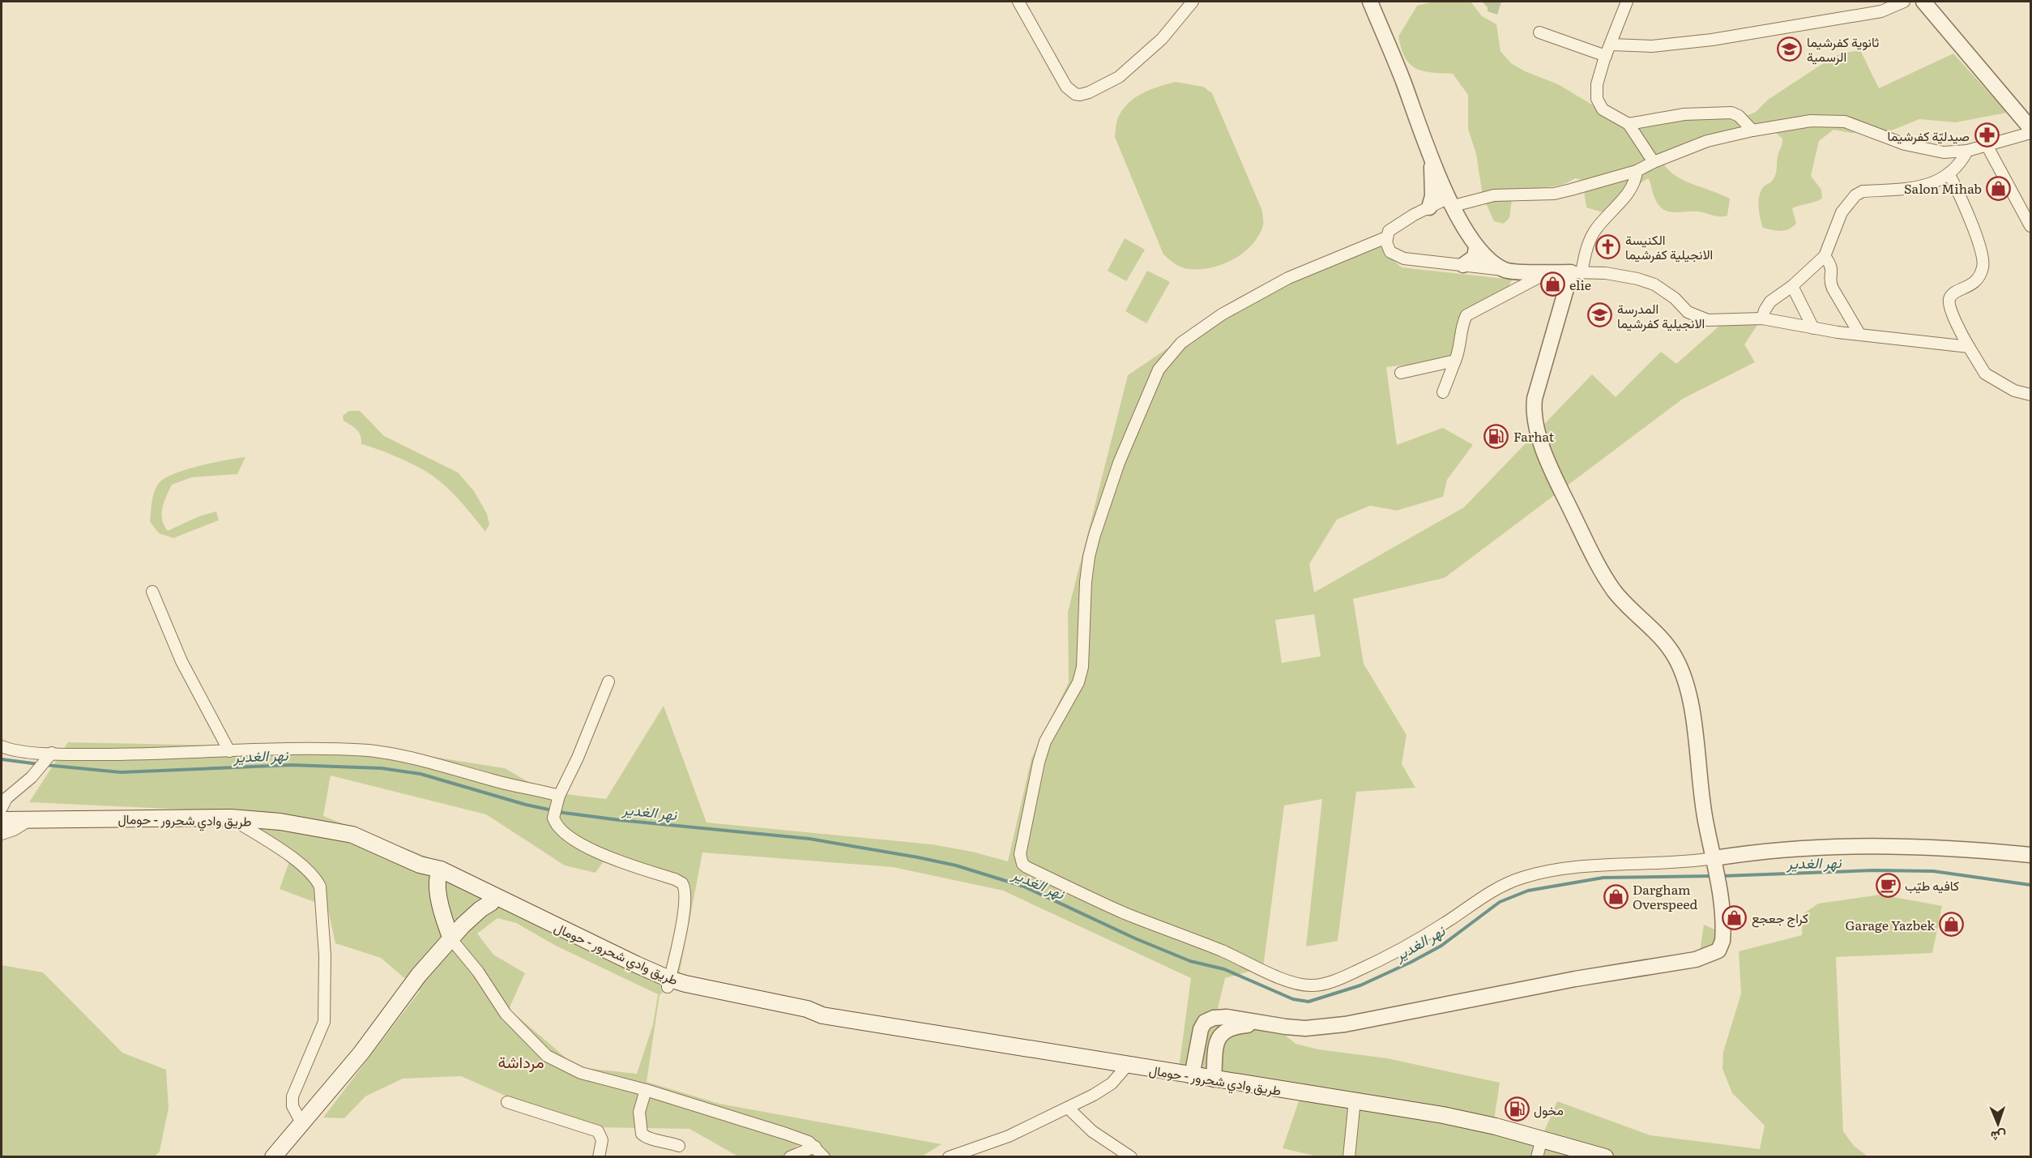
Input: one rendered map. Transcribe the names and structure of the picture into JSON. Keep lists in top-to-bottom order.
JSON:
{
  "streets": {
    "main road": ["طريق وادي شحرور - حومال"]
  },
  "districts": ["مرداشة"],
  "water": ["نهر الغدير"],
  "places": {
    "school or university": ["ثانوية كفرشيما الرسمية", "المدرسة الانجيلية كفرشيما"],
    "pharmacy": ["صيدليّة كفرشيما"],
    "shop": [
      "Salon Mihab",
      "elie",
      "Dargham Overspeed",
      "كراج جعجع",
      "Garage Yazbek"
    ],
    "church": ["الكنيسة الانجيلية كفرشيما"],
    "fuel station": ["Farhat", "مخول"],
    "cafe": ["كافيه طيّب"]
  },
  "north": "bottom"
}
